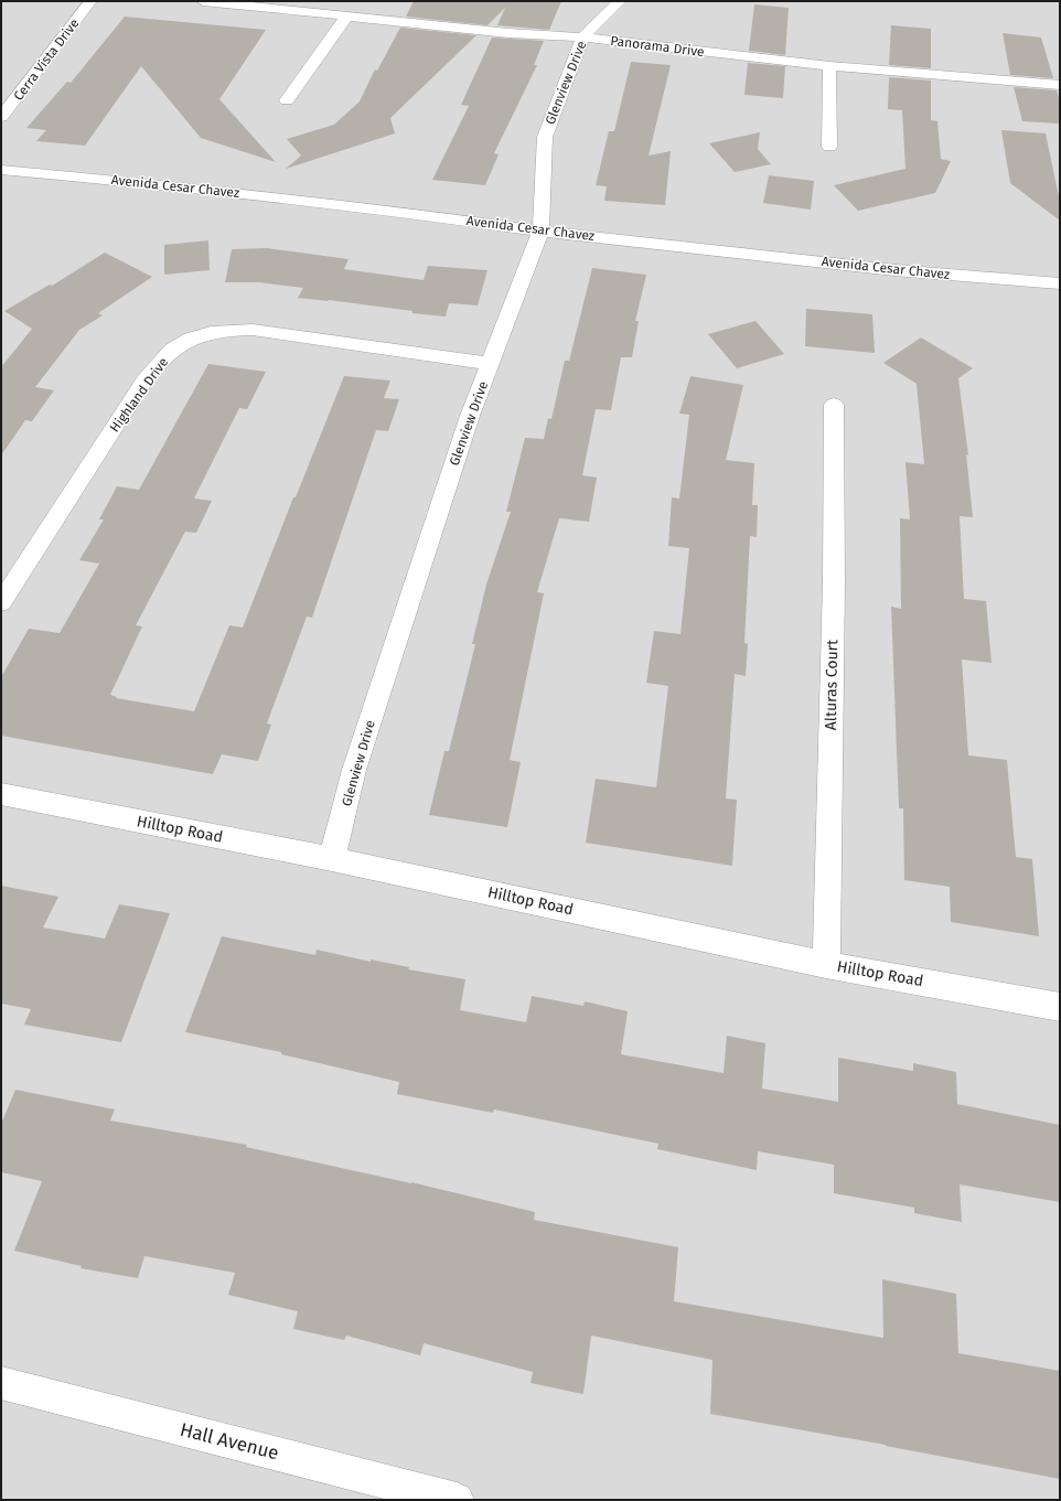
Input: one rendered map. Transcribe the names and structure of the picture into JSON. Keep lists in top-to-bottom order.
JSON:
{
  "streets": {
    "street": [
      "Panorama Drive",
      "Cerra Vista Drive",
      "Glenview Drive",
      "Avenida Cesar Chavez",
      "Highland Drive",
      "Alturas Court",
      "Hilltop Road",
      "Hall Avenue"
    ]
  },
  "crossings": [
    ["Panorama Drive", "Glenview Drive"],
    ["Glenview Drive", "Avenida Cesar Chavez"],
    ["Glenview Drive", "Highland Drive"],
    ["Glenview Drive", "Hilltop Road"],
    ["Alturas Court", "Hilltop Road"]
  ]
}
